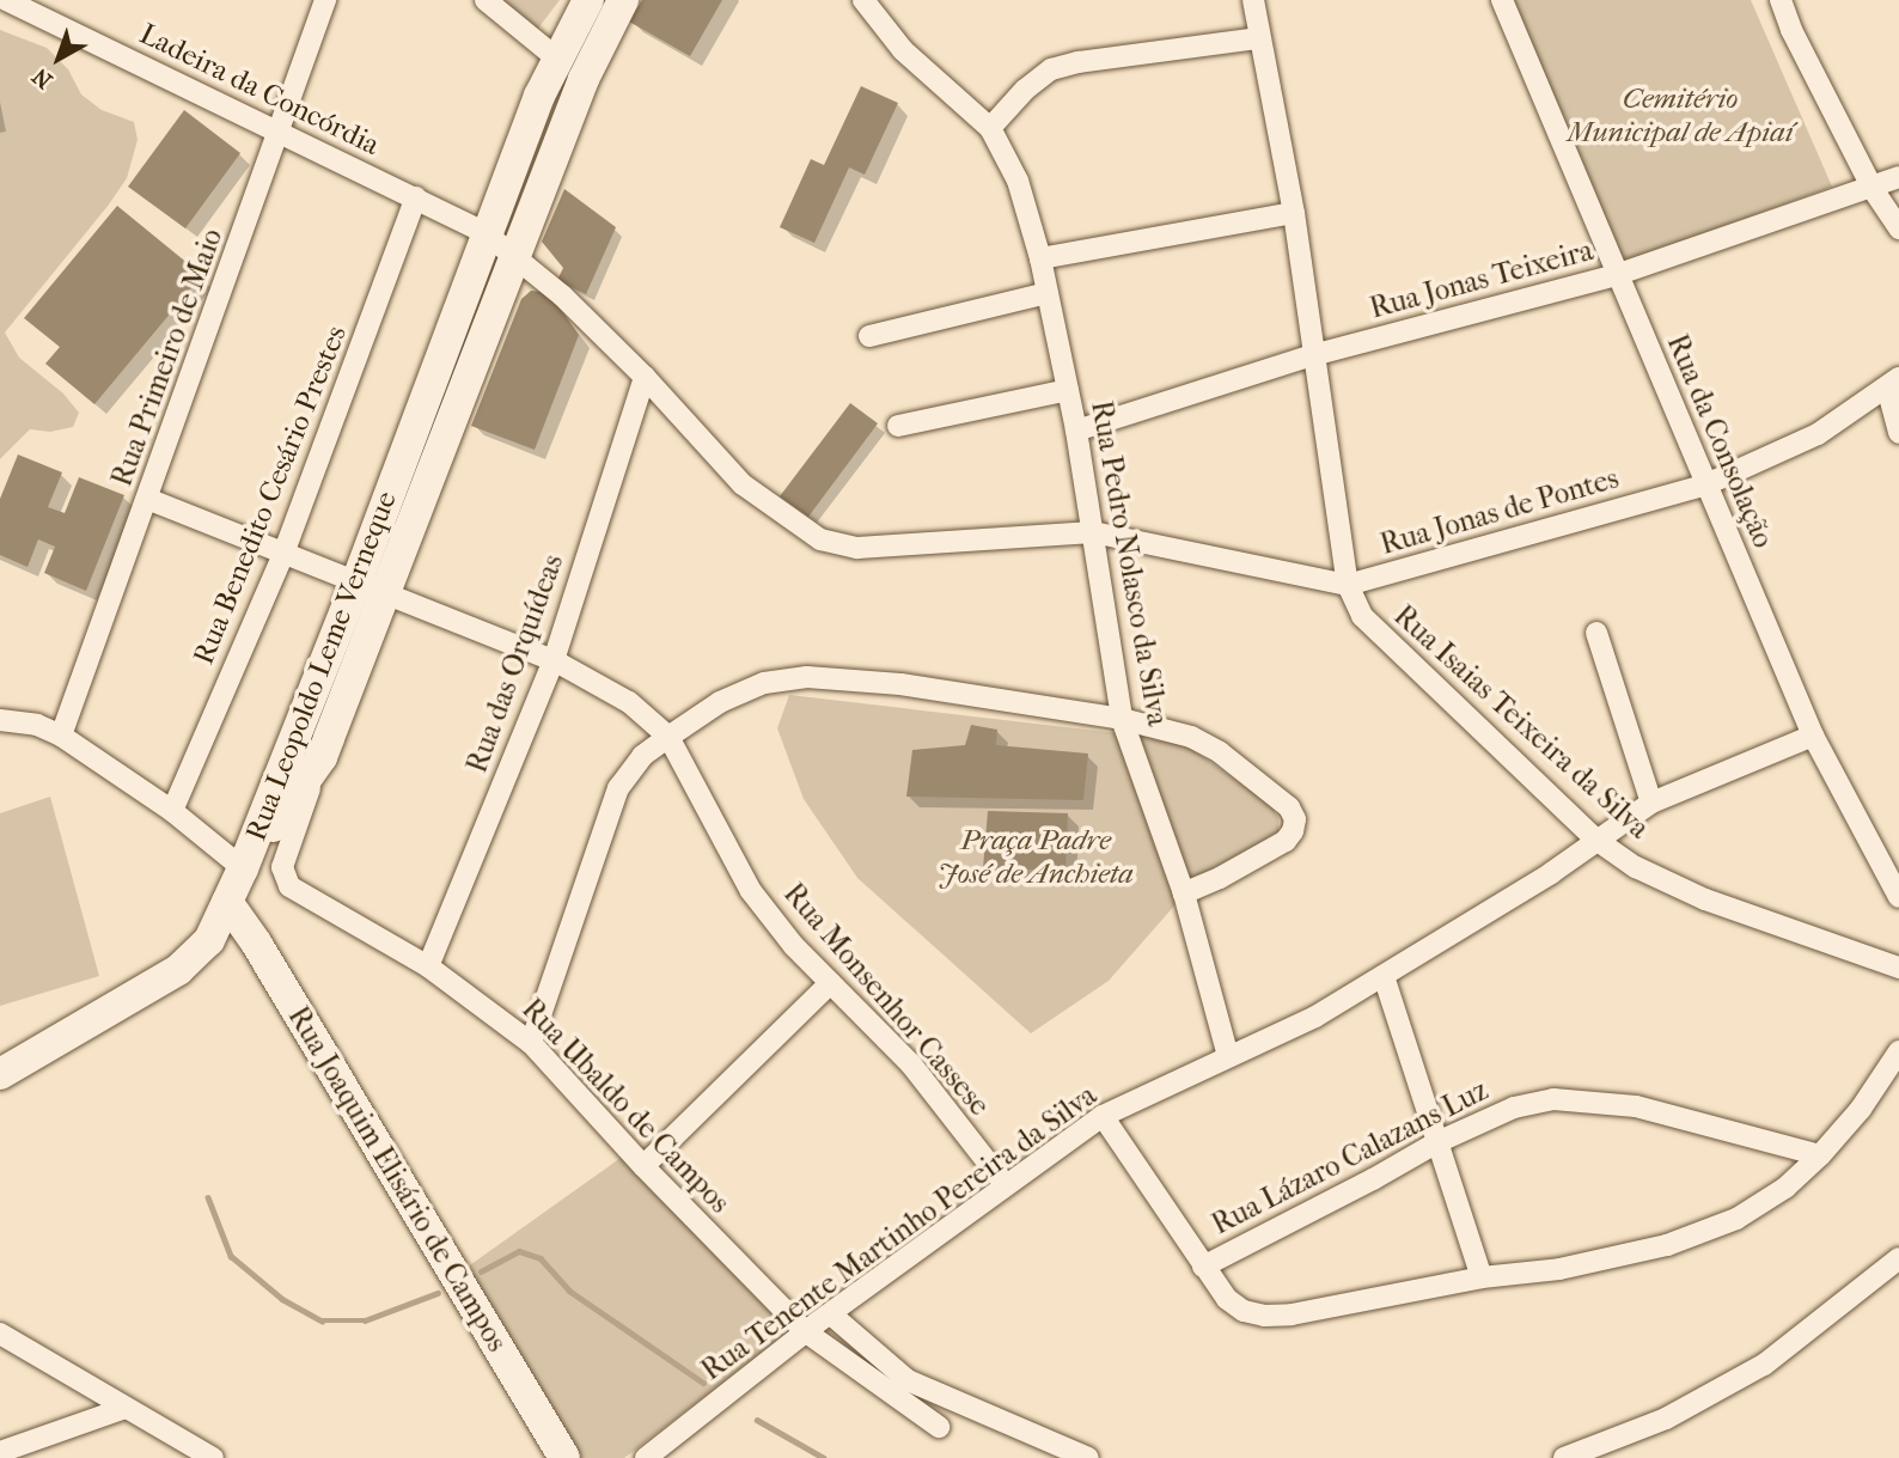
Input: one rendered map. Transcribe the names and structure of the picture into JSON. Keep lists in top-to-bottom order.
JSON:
{
  "streets": {
    "main road": ["Rua Leopoldo Leme Verneque", "Rua Joaquim Elisário de Campos"],
    "street": [
      "Ladeira da Concórdia",
      "Rua Jonas Teixeira",
      "Rua Primeiro de Maio",
      "Rua da Consolação",
      "Rua Benedito Cesário Prestes",
      "Rua Jonas de Pontes",
      "Rua Pedro Nolasco da Silva",
      "Rua das Orquídeas",
      "Rua Isaias Teixeira da Silva",
      "Rua Monsenhor Cassese",
      "Rua Ubaldo de Campos",
      "Rua Lázaro Calazans Luz",
      "Rua Tenente Martinho Pereira da Silva"
    ]
  },
  "crossings": [
    ["Ladeira da Concórdia", "Rua Primeiro de Maio"],
    ["Ladeira da Concórdia", "Rua Benedito Cesário Prestes"],
    ["Ladeira da Concórdia", "Rua Jonas de Pontes"],
    ["Ladeira da Concórdia", "Rua das Orquídeas"],
    ["Ladeira da Concórdia", "Rua Leopoldo Leme Verneque"],
    ["Rua Jonas Teixeira", "Rua da Consolação"],
    ["Rua Jonas Teixeira", "Rua Pedro Nolasco da Silva"],
    ["Rua Jonas Teixeira", "Rua Isaias Teixeira da Silva"],
    ["Rua Primeiro de Maio", "Rua Monsenhor Cassese"],
    ["Rua da Consolação", "Rua Jonas de Pontes"],
    ["Rua da Consolação", "Rua Tenente Martinho Pereira da Silva"],
    ["Rua Benedito Cesário Prestes", "Rua Monsenhor Cassese"],
    ["Rua Jonas de Pontes", "Rua Pedro Nolasco da Silva"],
    ["Rua Jonas de Pontes", "Rua das Orquídeas"],
    ["Rua Jonas de Pontes", "Rua Isaias Teixeira da Silva"],
    ["Rua Pedro Nolasco da Silva", "Rua Tenente Martinho Pereira da Silva"],
    ["Rua das Orquídeas", "Rua Monsenhor Cassese"],
    ["Rua das Orquídeas", "Rua Ubaldo de Campos"],
    ["Rua Leopoldo Leme Verneque", "Rua Monsenhor Cassese"],
    ["Rua Leopoldo Leme Verneque", "Rua Ubaldo de Campos"],
    ["Rua Isaias Teixeira da Silva", "Rua Tenente Martinho Pereira da Silva"],
    ["Rua Monsenhor Cassese", "Rua Tenente Martinho Pereira da Silva"],
    ["Rua Ubaldo de Campos", "Rua Tenente Martinho Pereira da Silva"]
  ],
  "parks": ["Cemitério Municipal de Apiaí", "Praça Padre José de Anchieta"],
  "north": "bottom left"
}
